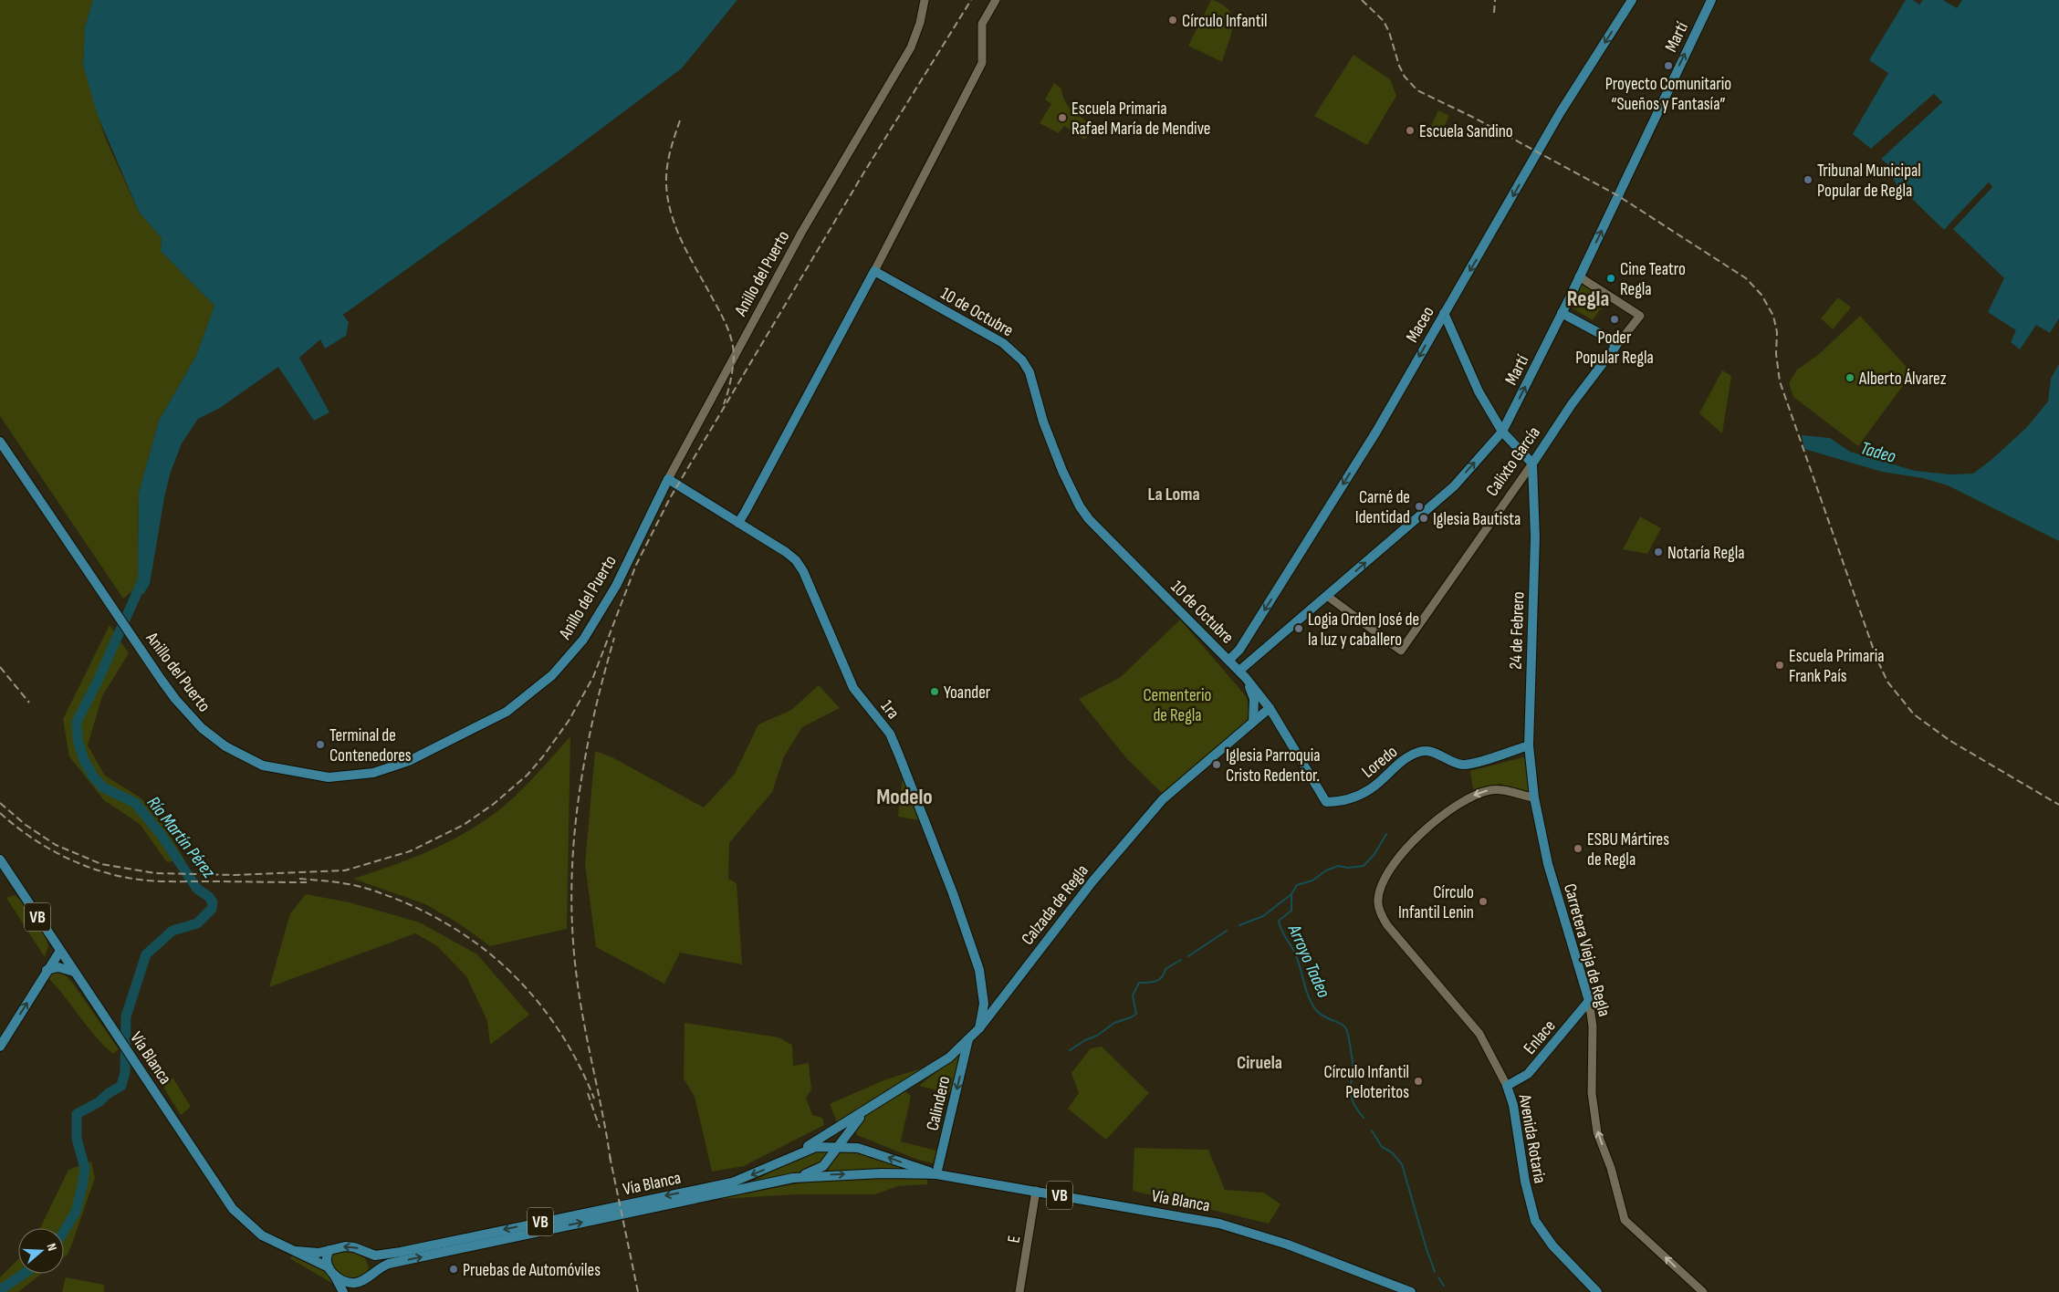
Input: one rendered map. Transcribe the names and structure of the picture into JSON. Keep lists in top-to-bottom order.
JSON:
{
  "streets": {
    "main road": [
      "Martí",
      "Anillo del Puerto",
      "10 de Octubre",
      "Maceo",
      "Calixto García",
      "24 de Febrero",
      "1ra",
      "Loredo",
      "Calzada de Regla",
      "VB",
      "Carretera Vieja de Regla",
      "Enlace",
      "Vía Blanca",
      "Calindero",
      "Avenida Rotaria"
    ],
    "street": ["E"]
  },
  "crossings": [
    ["Martí", "10 de Octubre"],
    ["Martí", "Calixto García"],
    ["Anillo del Puerto", "1ra"],
    ["10 de Octubre", "Maceo"],
    ["Calixto García", "24 de Febrero"],
    ["24 de Febrero", "Loredo"],
    ["24 de Febrero", "Carretera Vieja de Regla"],
    ["1ra", "Calzada de Regla"],
    ["Loredo", "Calzada de Regla"],
    ["Calzada de Regla", "Vía Blanca"],
    ["Calzada de Regla", "Calindero"],
    ["VB", "Vía Blanca"],
    ["Carretera Vieja de Regla", "Enlace"],
    ["Enlace", "Avenida Rotaria"],
    ["Vía Blanca", "Calindero"],
    ["Vía Blanca", "E"]
  ],
  "one_way": [
    "Martí",
    "Maceo",
    "Carretera Vieja de Regla",
    "Calindero"
  ],
  "districts": [
    "Regla",
    "La Loma",
    "Modelo",
    "Ciruela"
  ],
  "water": ["Tadeo", "Río Martín Pérez", "Arroyo Tadeo"],
  "parks": ["Cementerio de Regla"],
  "places": [
    "Círculo Infantil",
    "Proyecto Comunitario “Sueños y Fantasía”",
    "Escuela Primaria Rafael María de Mendive",
    "Escuela Sandino",
    "Tribunal Municipal Popular de Regla",
    "Cine Teatro Regla",
    "Poder Popular Regla",
    "Alberto Álvarez",
    "Carné de Identidad",
    "Iglesia Bautista",
    "Notaría Regla",
    "Logia Orden José de la luz y caballero",
    "Escuela Primaria Frank País",
    "Yoander",
    "Terminal de Contenedores",
    "Iglesia Parroquia Cristo Redentor.",
    "ESBU Mártires de Regla",
    "Círculo Infantil Lenin",
    "Círculo Infantil Peloteritos",
    "Pruebas de Automóviles"
  ],
  "north": "right"
}
